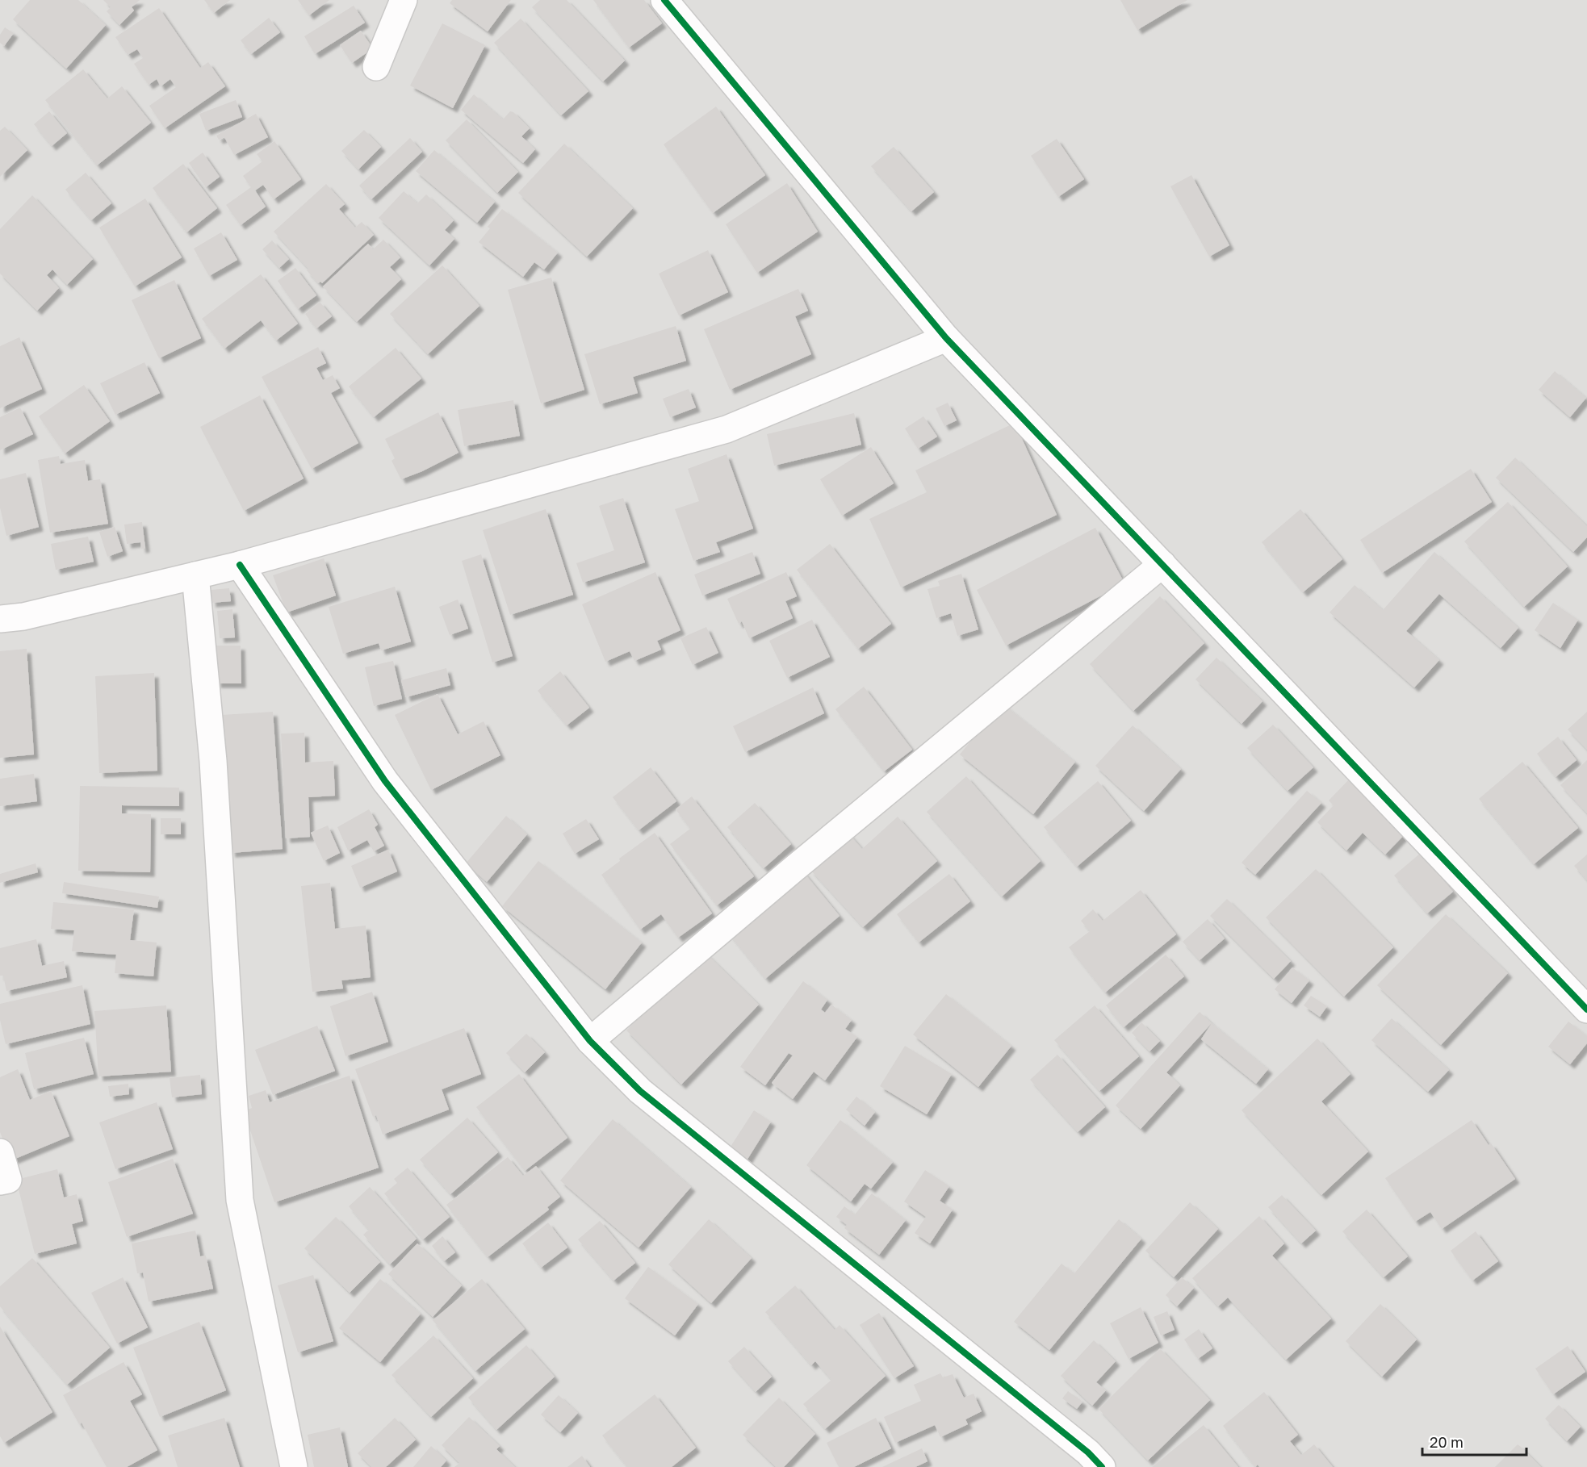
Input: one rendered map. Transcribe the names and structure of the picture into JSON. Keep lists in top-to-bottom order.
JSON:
{
  "scale_bar": "20 m"
}
